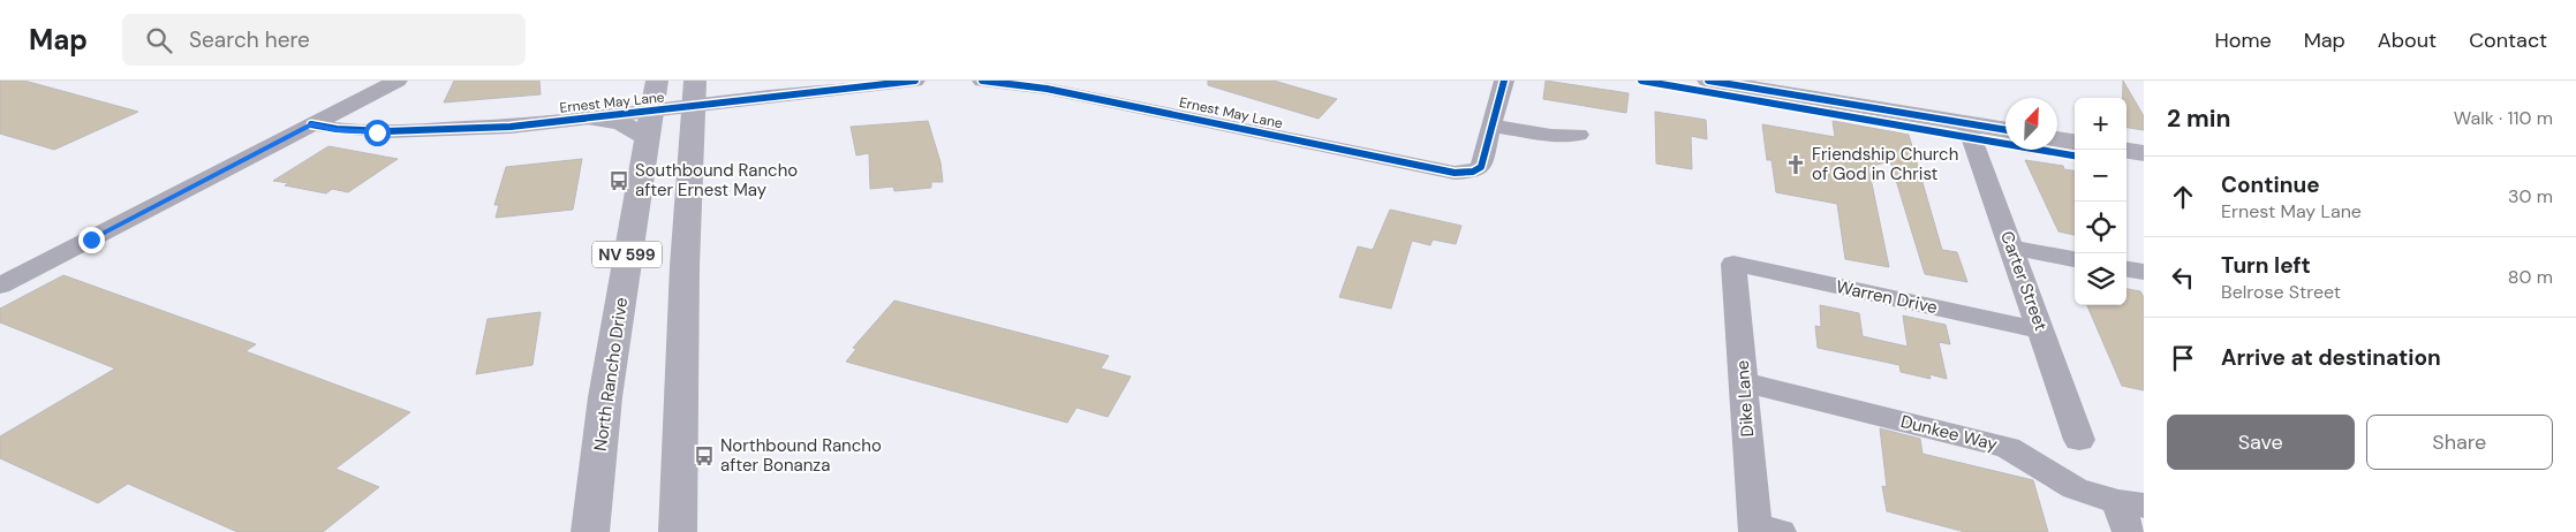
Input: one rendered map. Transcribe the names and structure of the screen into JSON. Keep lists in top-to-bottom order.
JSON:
{
  "streets": {
    "main road": ["NV 599", "North Rancho Drive"],
    "street": [
      "Ernest May Lane",
      "Carter Street",
      "Warren Drive",
      "Dike Lane",
      "Dunkee Way"
    ]
  },
  "crossings": [
    ["Ernest May Lane", "NV 599"],
    ["Ernest May Lane", "North Rancho Drive"],
    ["Carter Street", "Warren Drive"],
    ["Warren Drive", "Dike Lane"],
    ["Dike Lane", "Dunkee Way"]
  ],
  "places": {
    "church": ["Friendship Church of God in Christ"],
    "bus stop": ["Southbound Rancho after Ernest May", "Northbound Rancho after Bonanza"]
  },
  "north": "top right",
  "page": {
    "header": "Map",
    "search": "Search here",
    "nav": [
      "Home",
      "Map",
      "About",
      "Contact"
    ],
    "heading": ["2 min", "Walk · 110 m"],
    "map_buttons": ["+", "−"],
    "list": [
      ["Continue", "Ernest May Lane", "30 m"],
      ["Turn left", "Belrose Street", "80 m"],
      "Arrive at destination"
    ],
    "buttons": ["Save", "Share"]
  }
}
